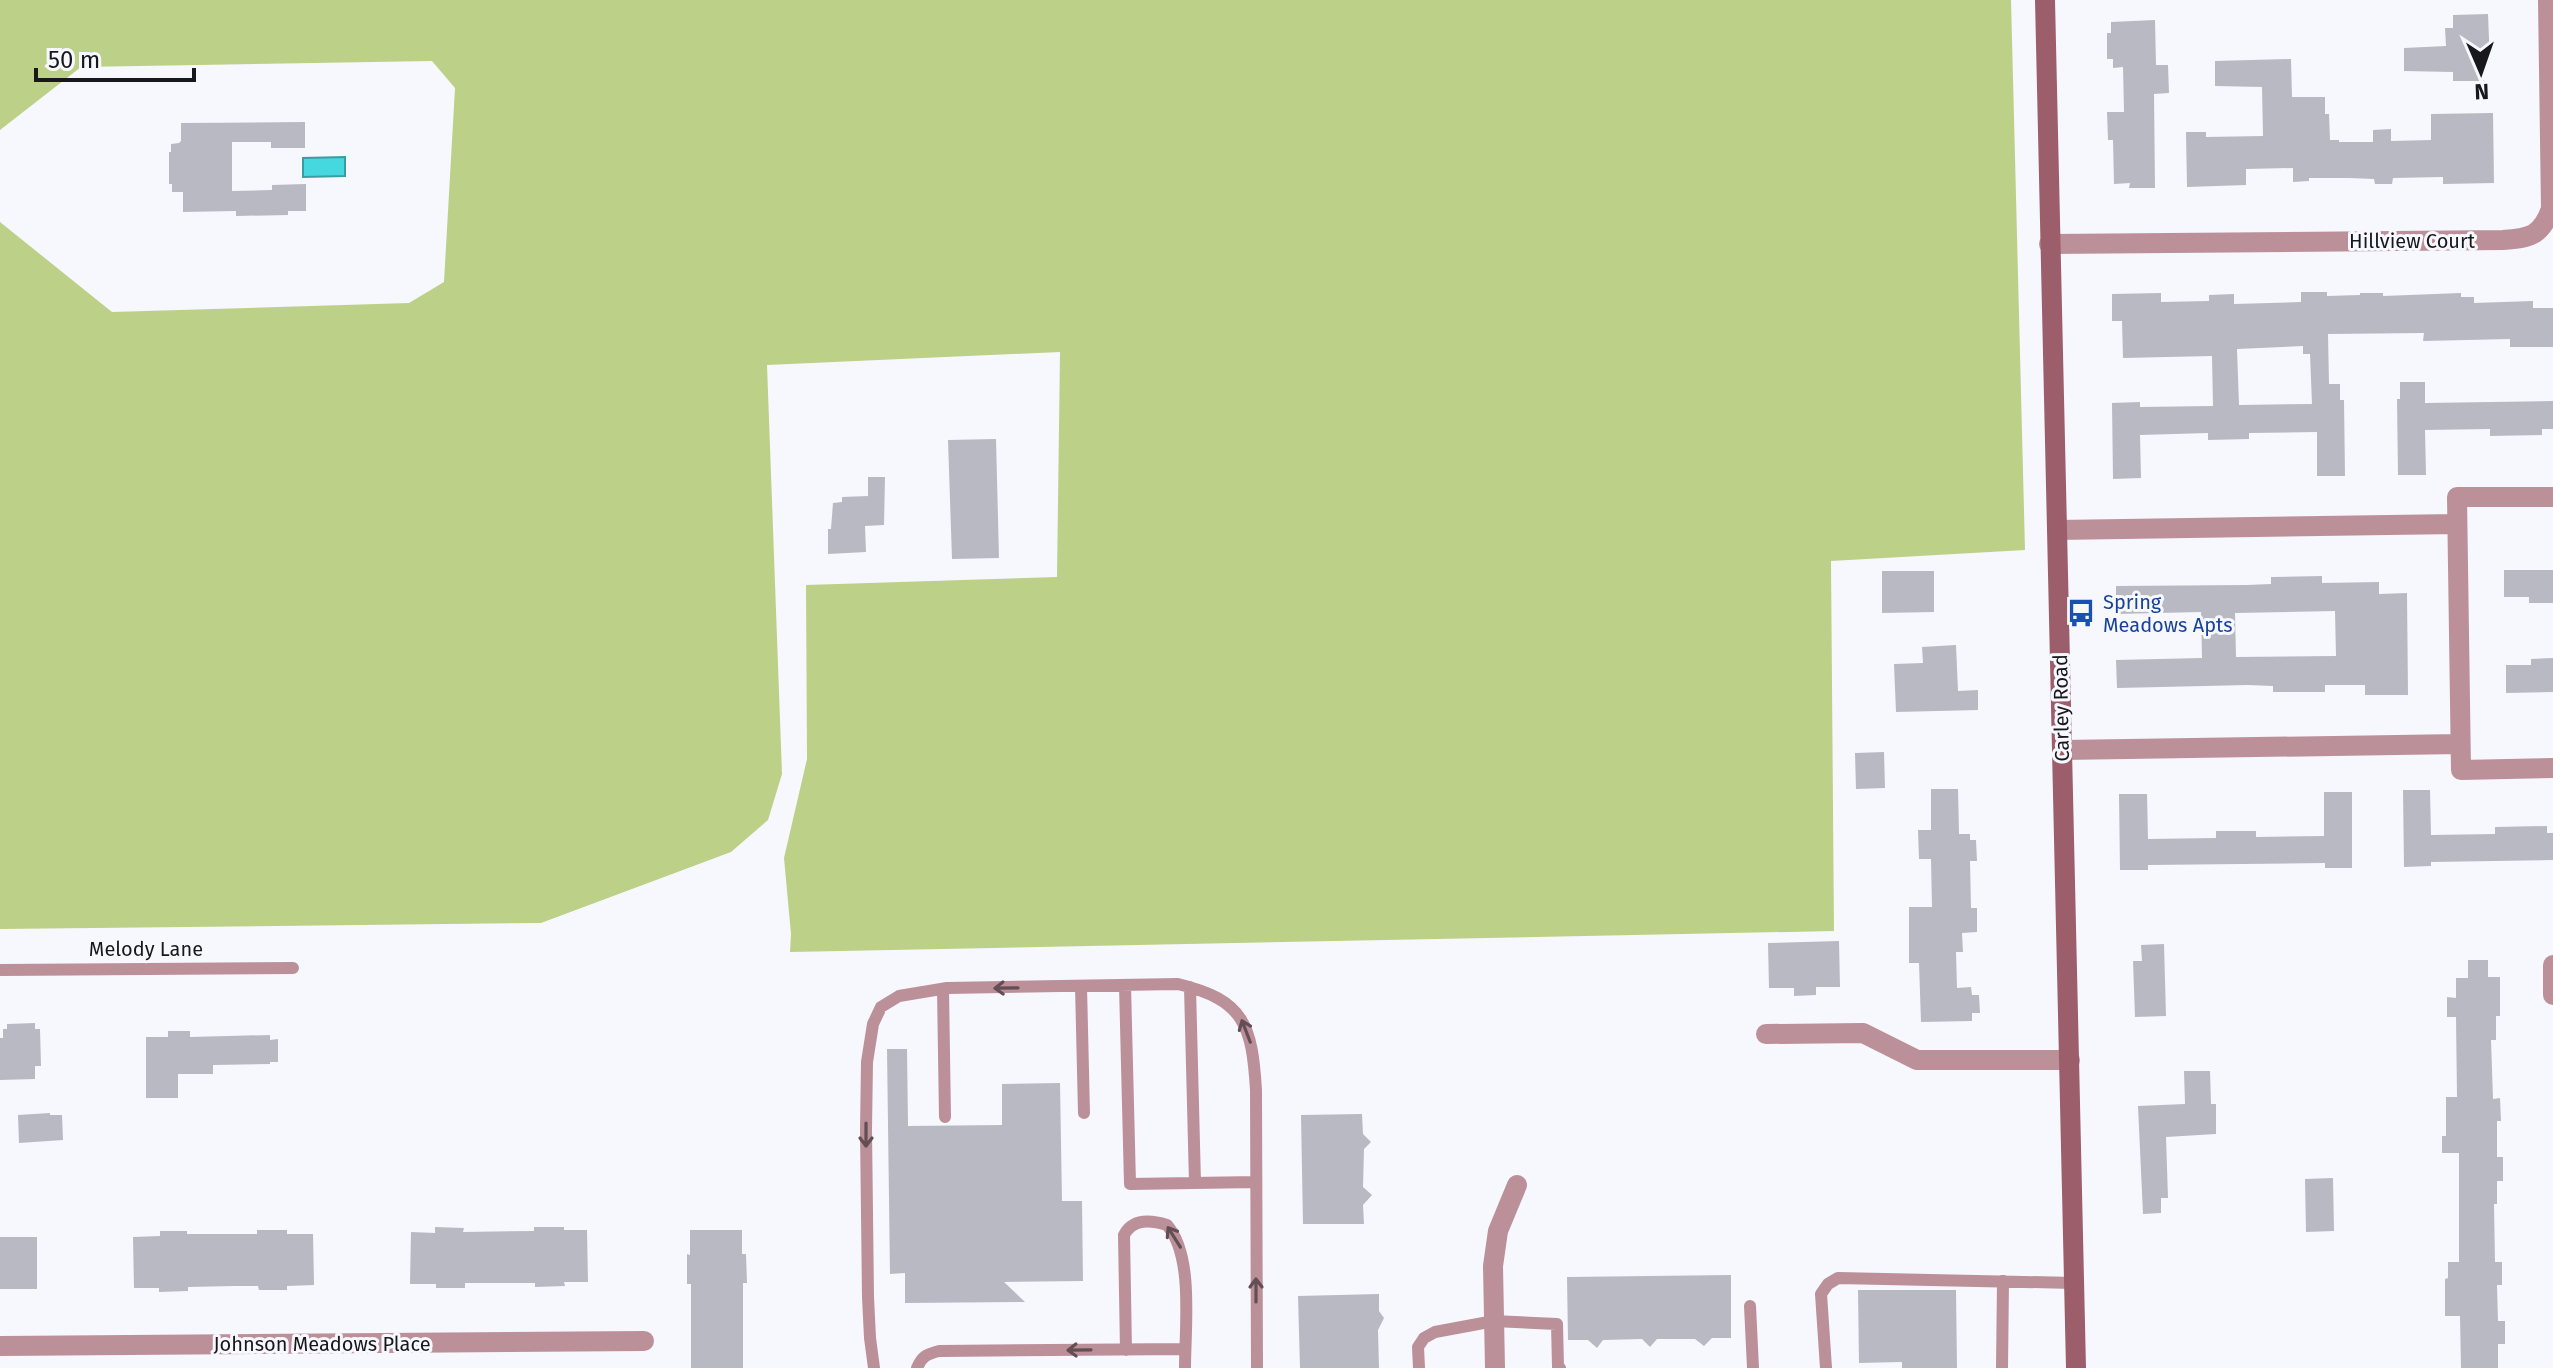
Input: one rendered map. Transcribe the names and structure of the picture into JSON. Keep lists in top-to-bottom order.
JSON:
{
  "streets": {
    "street": ["Hillview Court", "Carley Road", "Johnson Meadows Place"],
    "lane": ["Melody Lane"]
  },
  "crossings": [
    ["Hillview Court", "Carley Road"]
  ],
  "places": {
    "bus stop": ["Spring Meadows Apts"]
  },
  "scale_bar": "50 m",
  "north": "bottom"
}
